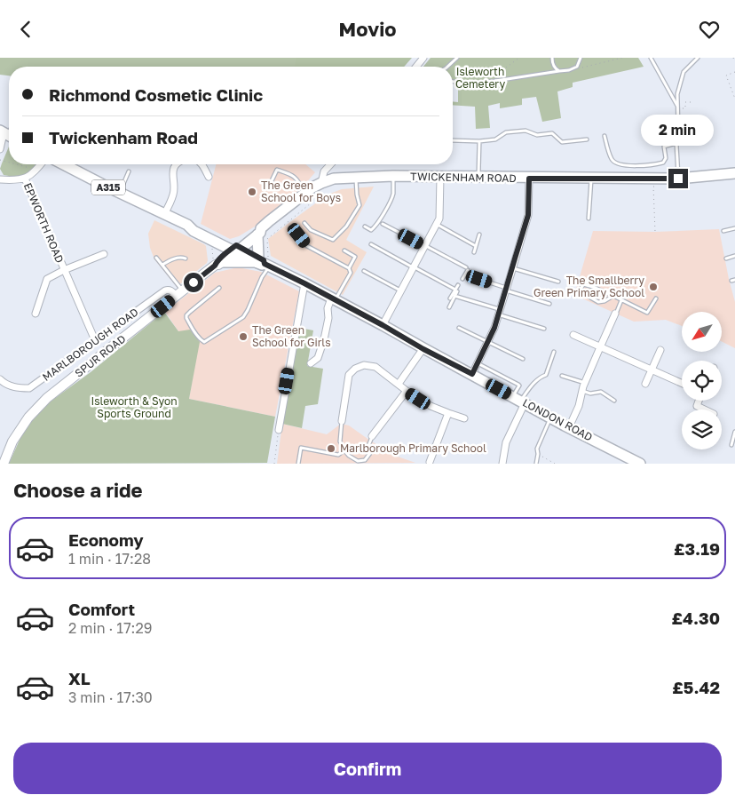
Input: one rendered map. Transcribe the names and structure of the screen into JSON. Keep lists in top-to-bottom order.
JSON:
{
  "streets": {
    "main road": [
      "TWICKENHAM ROAD",
      "A315",
      "SPUR ROAD",
      "LONDON ROAD"
    ],
    "street": ["EPWORTH ROAD", "MARLBOROUGH ROAD"]
  },
  "crossings": [
    ["TWICKENHAM ROAD", "SPUR ROAD"],
    ["TWICKENHAM ROAD", "LONDON ROAD"],
    ["EPWORTH ROAD", "MARLBOROUGH ROAD"],
    ["MARLBOROUGH ROAD", "SPUR ROAD"],
    ["SPUR ROAD", "LONDON ROAD"]
  ],
  "parks": ["Isleworth Cemetery", "Isleworth & Syon Sports Ground"],
  "places": [
    "The Green School for Boys",
    "The Smallberry Green Primary School",
    "The Green School for Girls",
    "Marlborough Primary School"
  ],
  "north": "bottom left",
  "page": {
    "header": "Movio",
    "banner": ["Richmond Cosmetic Clinic", "Twickenham Road"],
    "bubble": "2 min",
    "heading": "Choose a ride",
    "list": [
      {
        "name": "Economy",
        "note": "1 min · 17:28",
        "value": "£3.19"
      },
      {
        "name": "Comfort",
        "note": "2 min · 17:29",
        "value": "£4.30"
      },
      {
        "name": "XL",
        "note": "3 min · 17:30",
        "value": "£5.42"
      }
    ],
    "buttons": "Confirm"
  }
}
